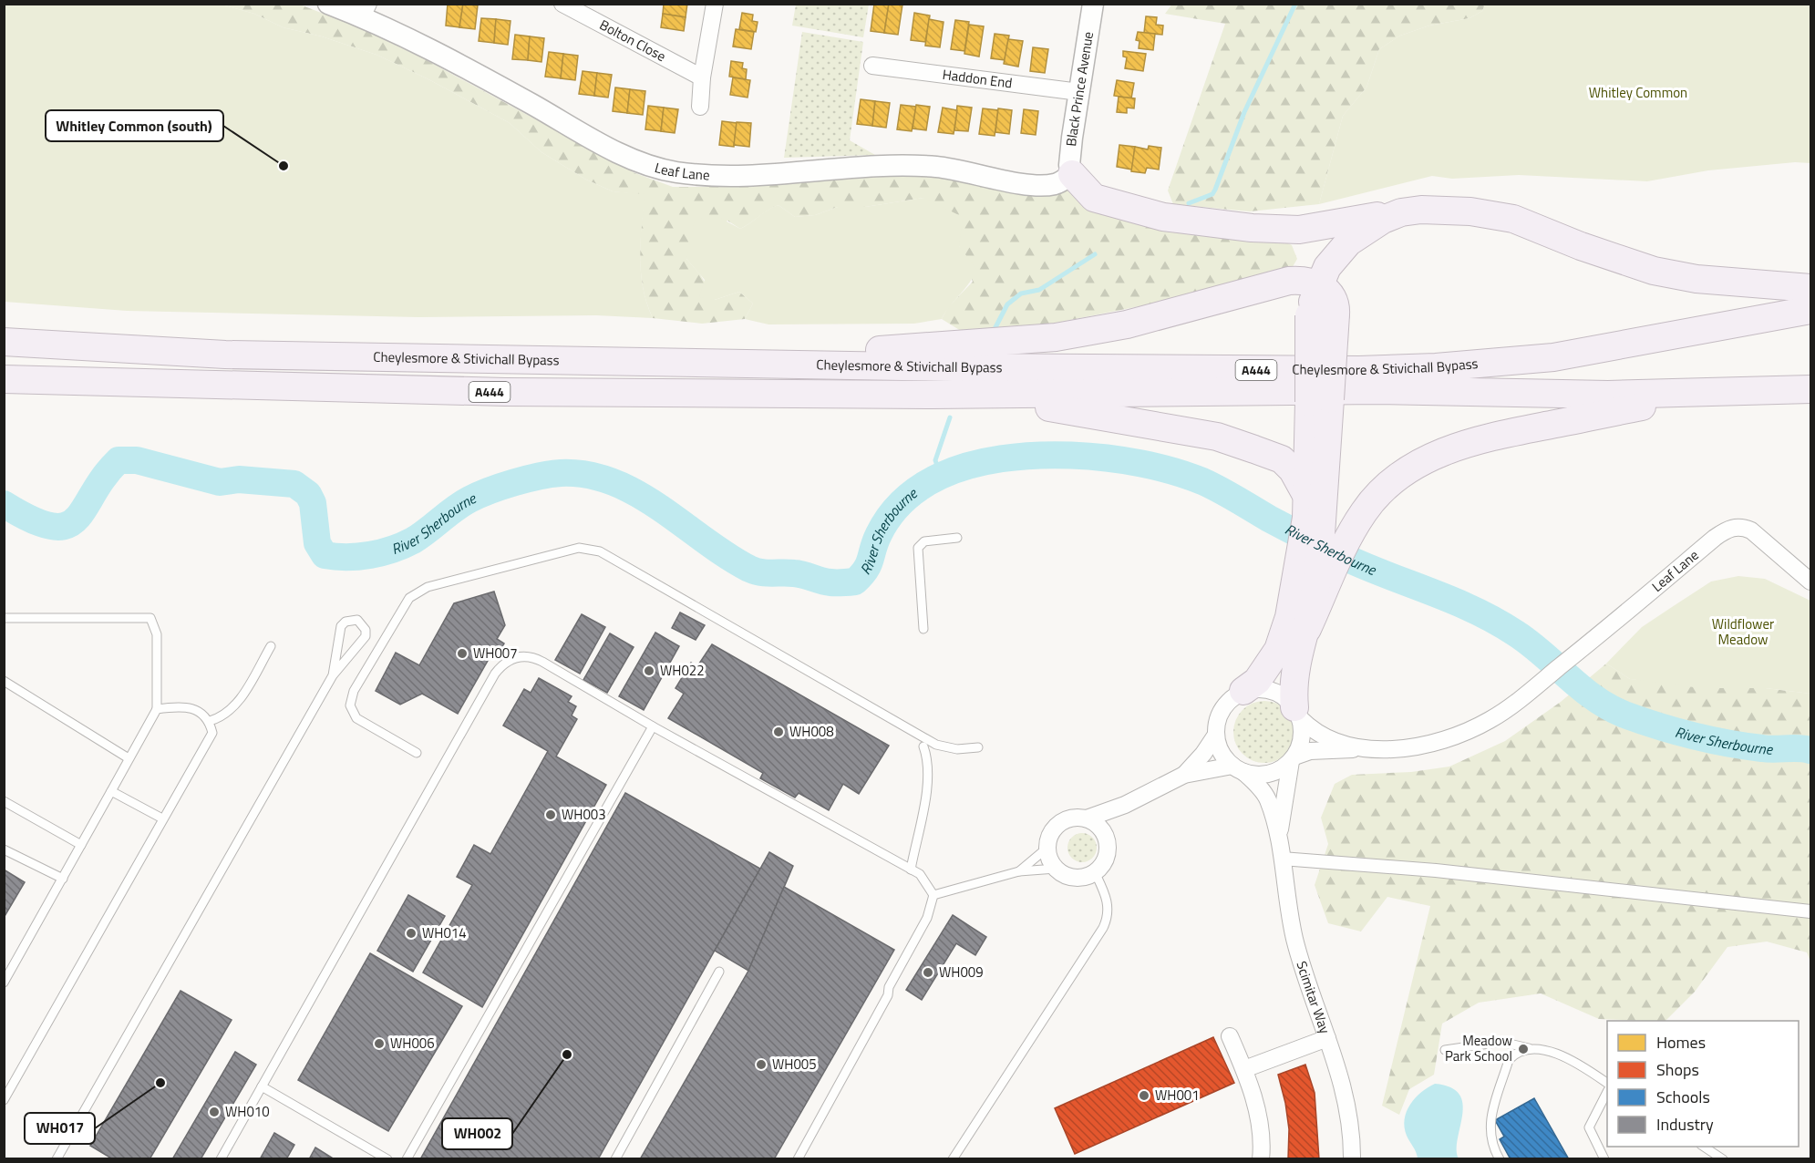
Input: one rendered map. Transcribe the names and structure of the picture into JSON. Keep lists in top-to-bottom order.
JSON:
{
  "streets": {
    "highway": ["Cheylesmore & Stivichall Bypass", "A444"],
    "street": [
      "Bolton Close",
      "Haddon End",
      "Black Prince Avenue",
      "Leaf Lane",
      "Scimitar Way"
    ]
  },
  "crossings": [
    ["Haddon End", "Black Prince Avenue"],
    ["Black Prince Avenue", "Leaf Lane"]
  ],
  "water": ["River Sherbourne"],
  "parks": ["Whitley Common", "Wildflower Meadow"],
  "places": [
    "Whitley Common (south)",
    "WH007",
    "WH022",
    "WH008",
    "WH003",
    "WH014",
    "WH009",
    "WH006",
    "Meadow Park School",
    "WH002",
    "WH005",
    "WH017",
    "WH001",
    "WH010"
  ],
  "legend": [
    "Homes",
    "Shops",
    "Schools",
    "Industry"
  ]
}
